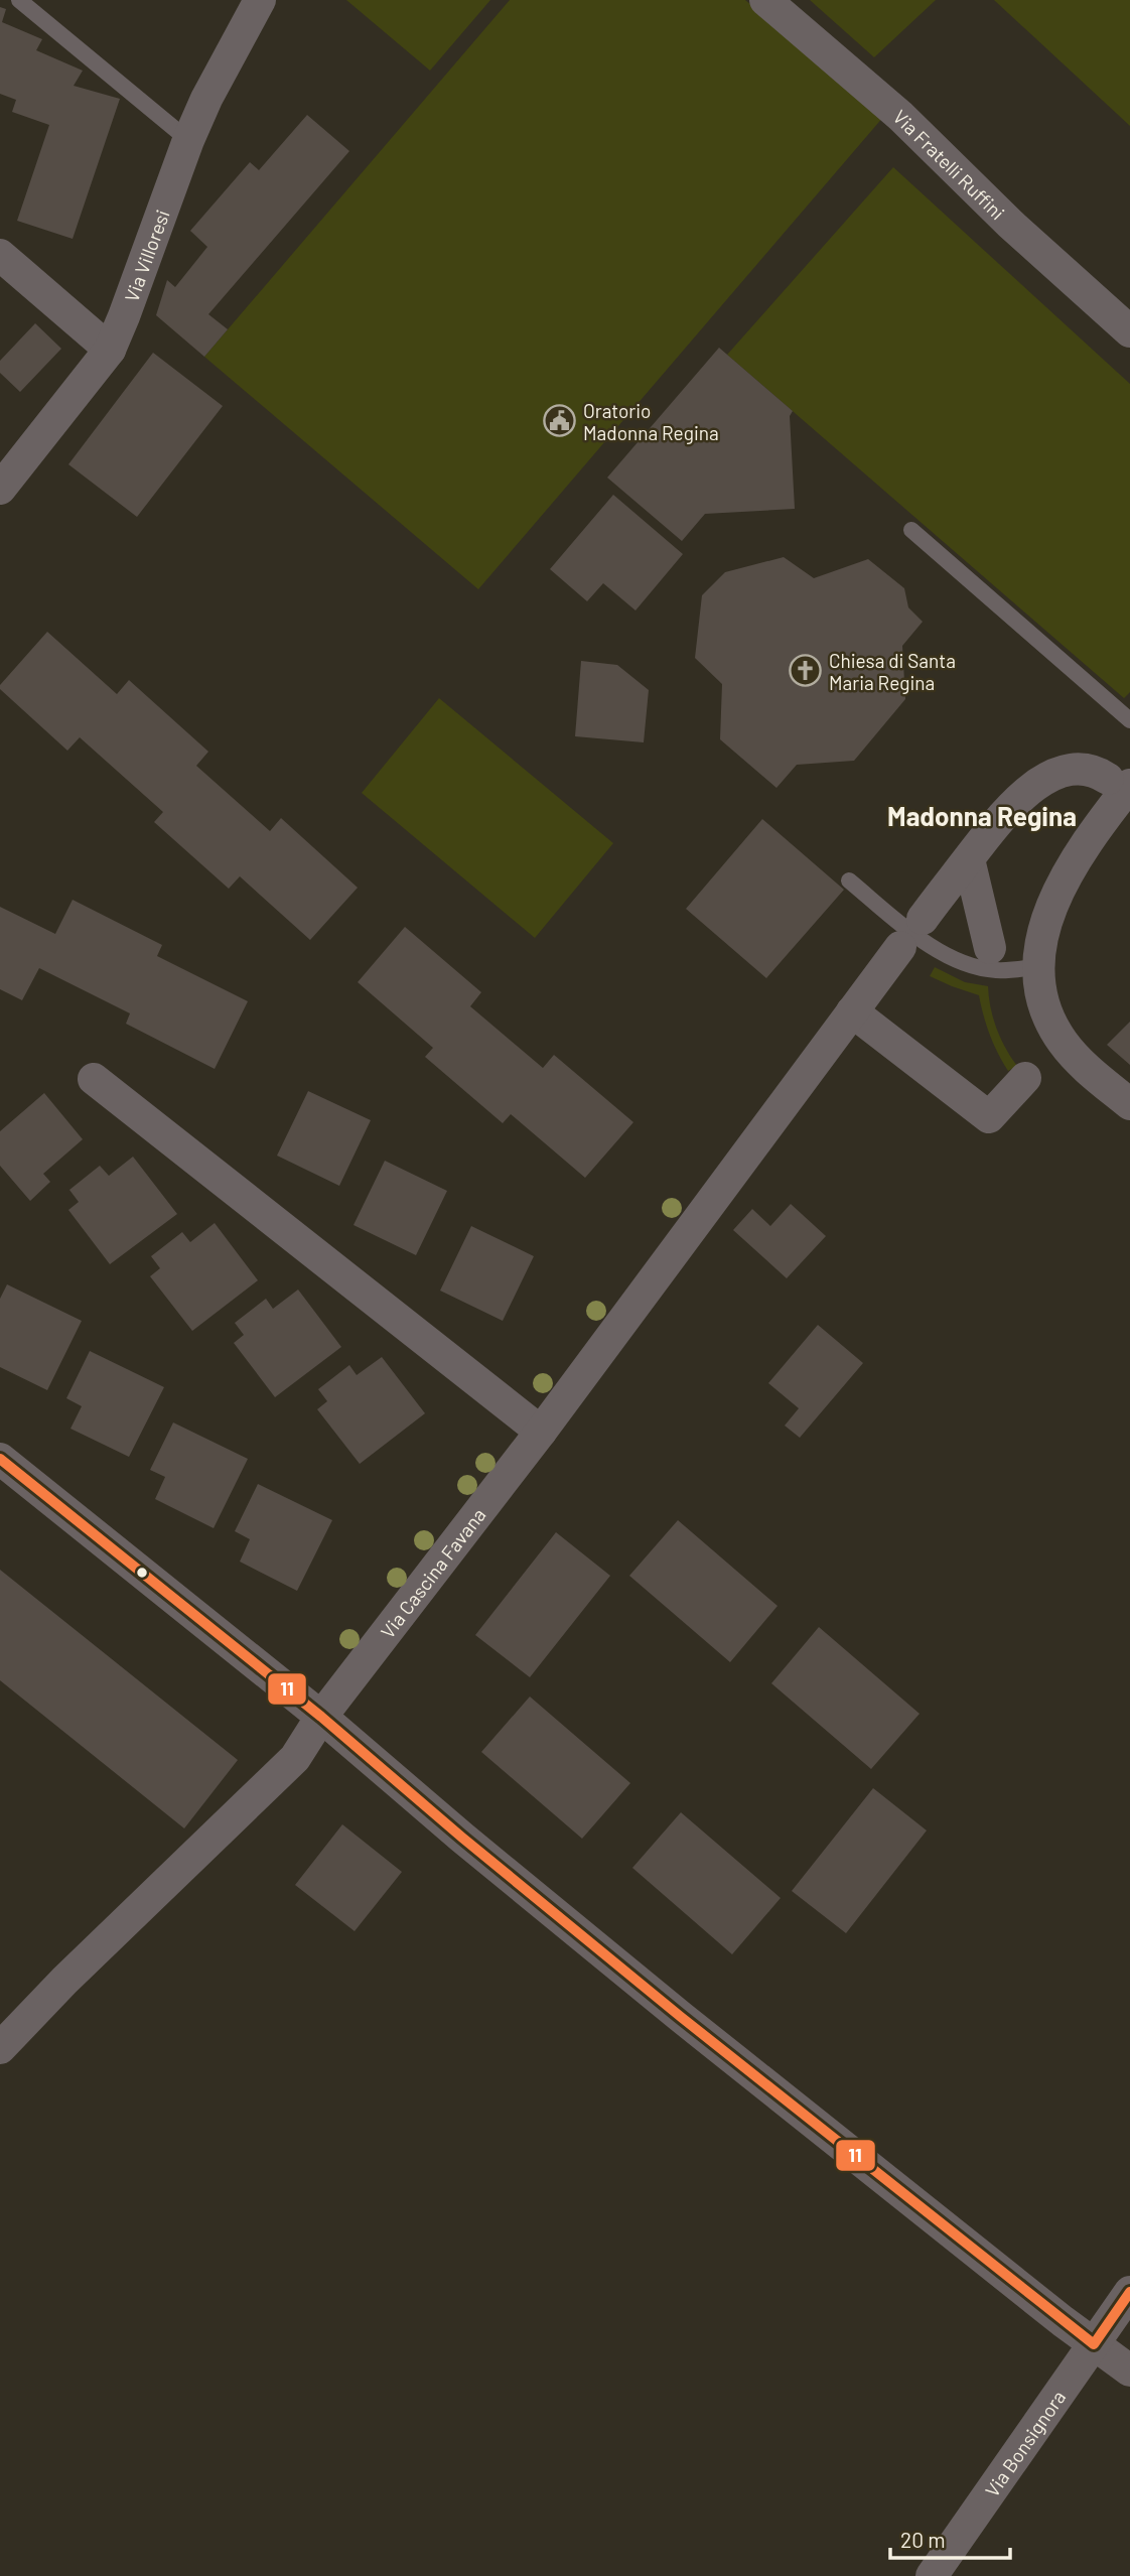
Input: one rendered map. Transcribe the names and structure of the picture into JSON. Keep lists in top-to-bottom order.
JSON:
{
  "streets": {
    "street": [
      "Via Fratelli Ruffini",
      "Via Villoresi",
      "Via Cascina Favana",
      "Via Bonsignora"
    ]
  },
  "districts": ["Madonna Regina"],
  "places": {
    "public building": ["Oratorio Madonna Regina"],
    "church": ["Chiesa di Santa Maria Regina"]
  },
  "lines": ["transit line 11"],
  "scale_bar": "20 m"
}
